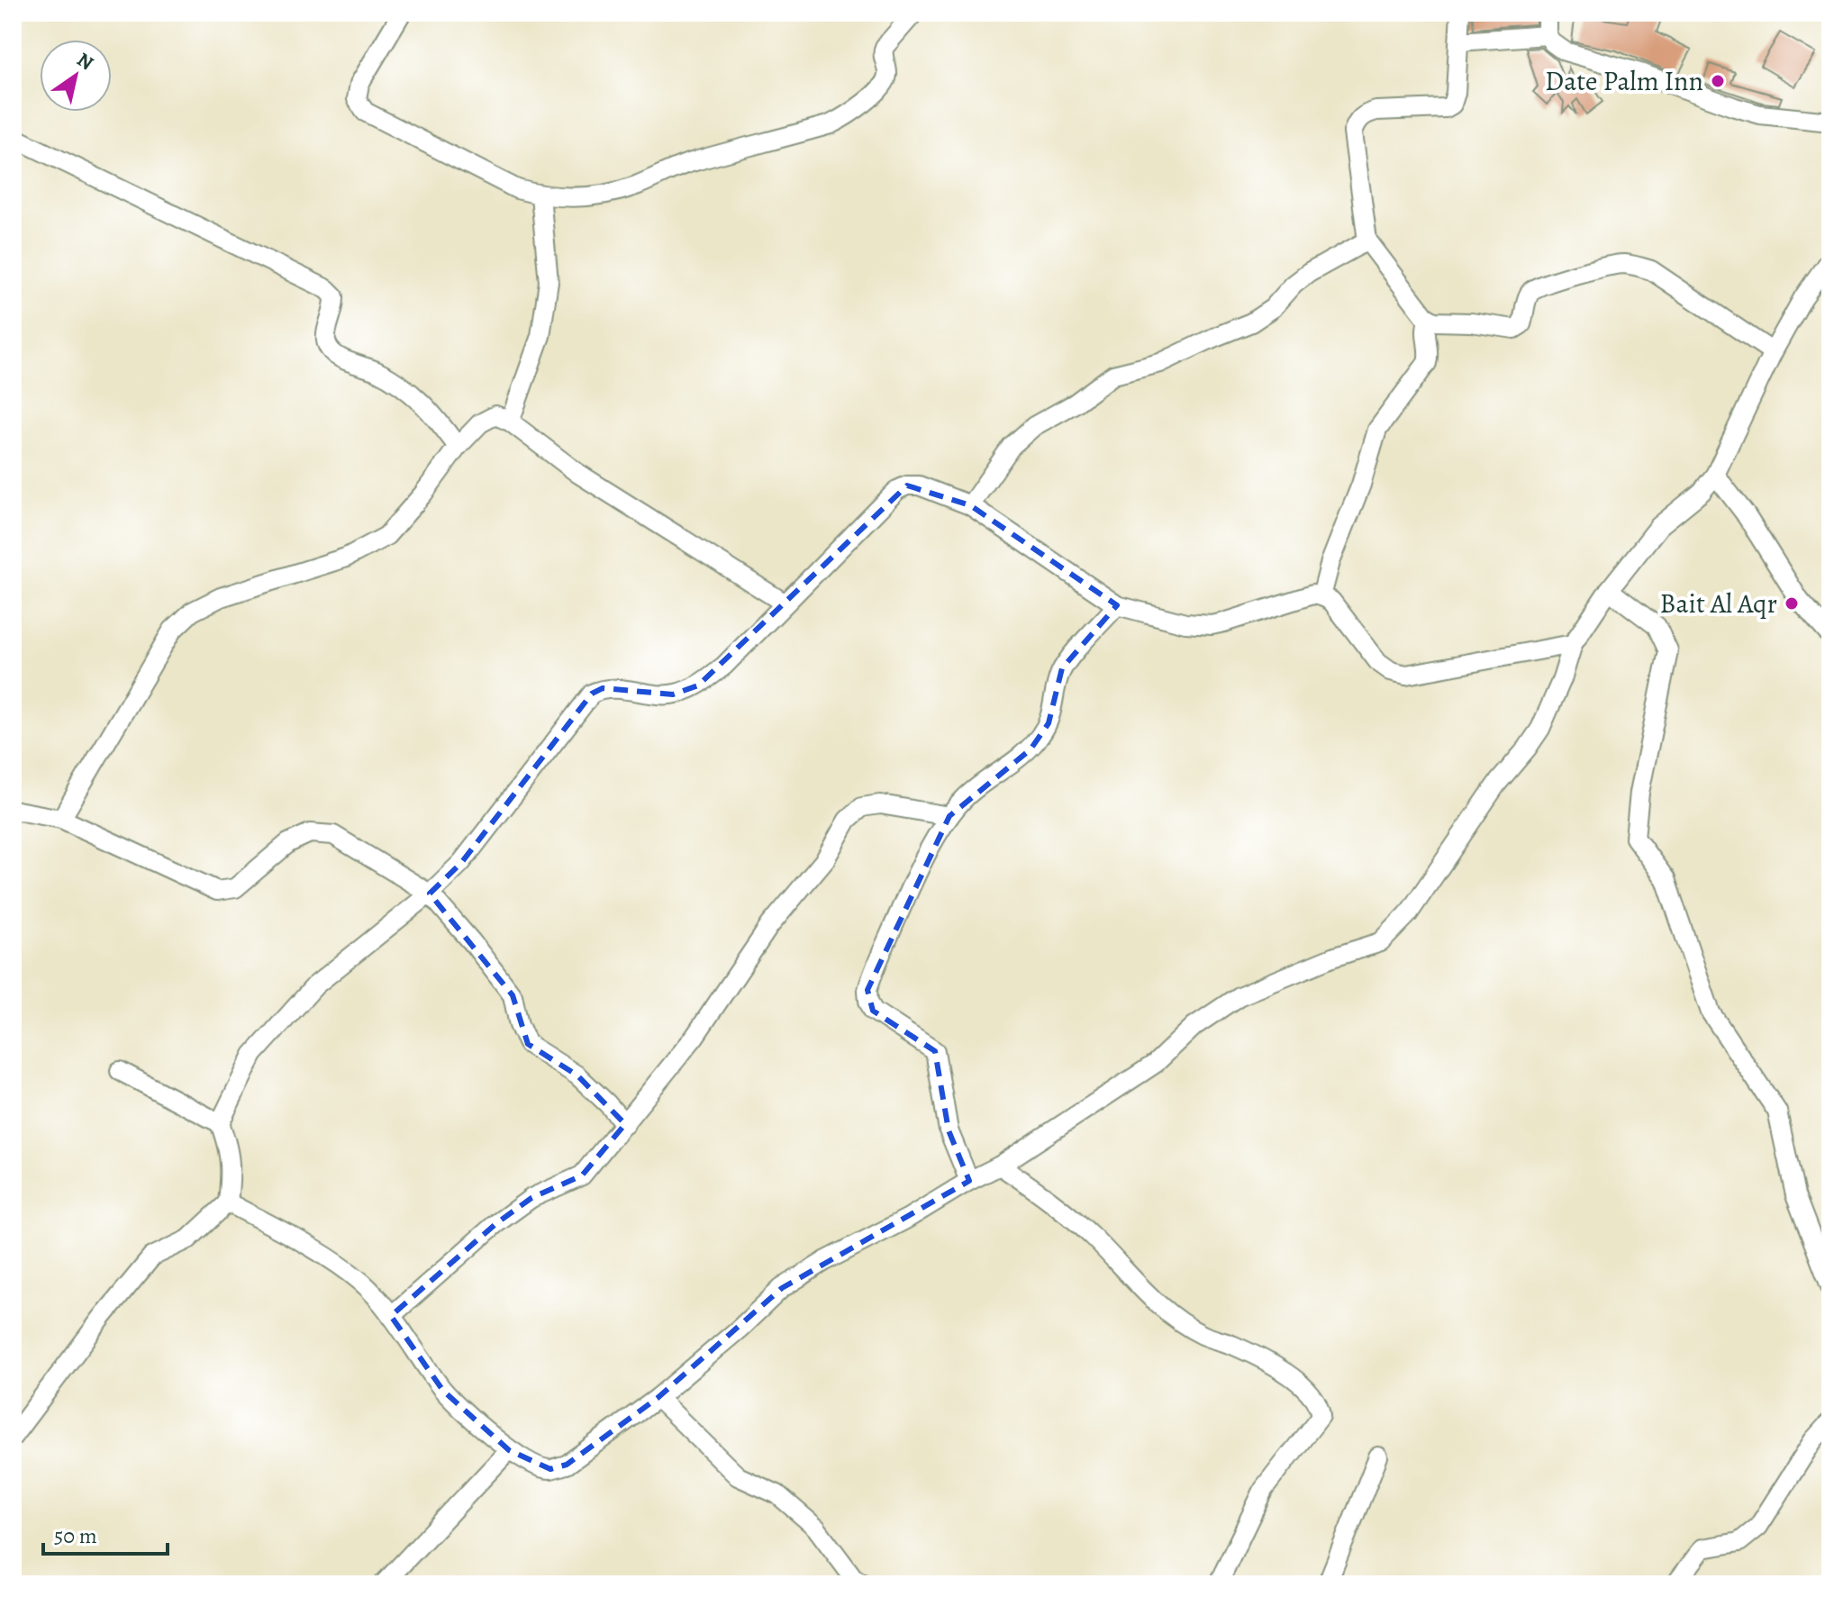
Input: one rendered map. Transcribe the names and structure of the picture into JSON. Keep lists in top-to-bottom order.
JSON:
{
  "places": ["Date Palm Inn", "Bait Al Aqr"],
  "scale_bar": "50 m",
  "north": "top right"
}
